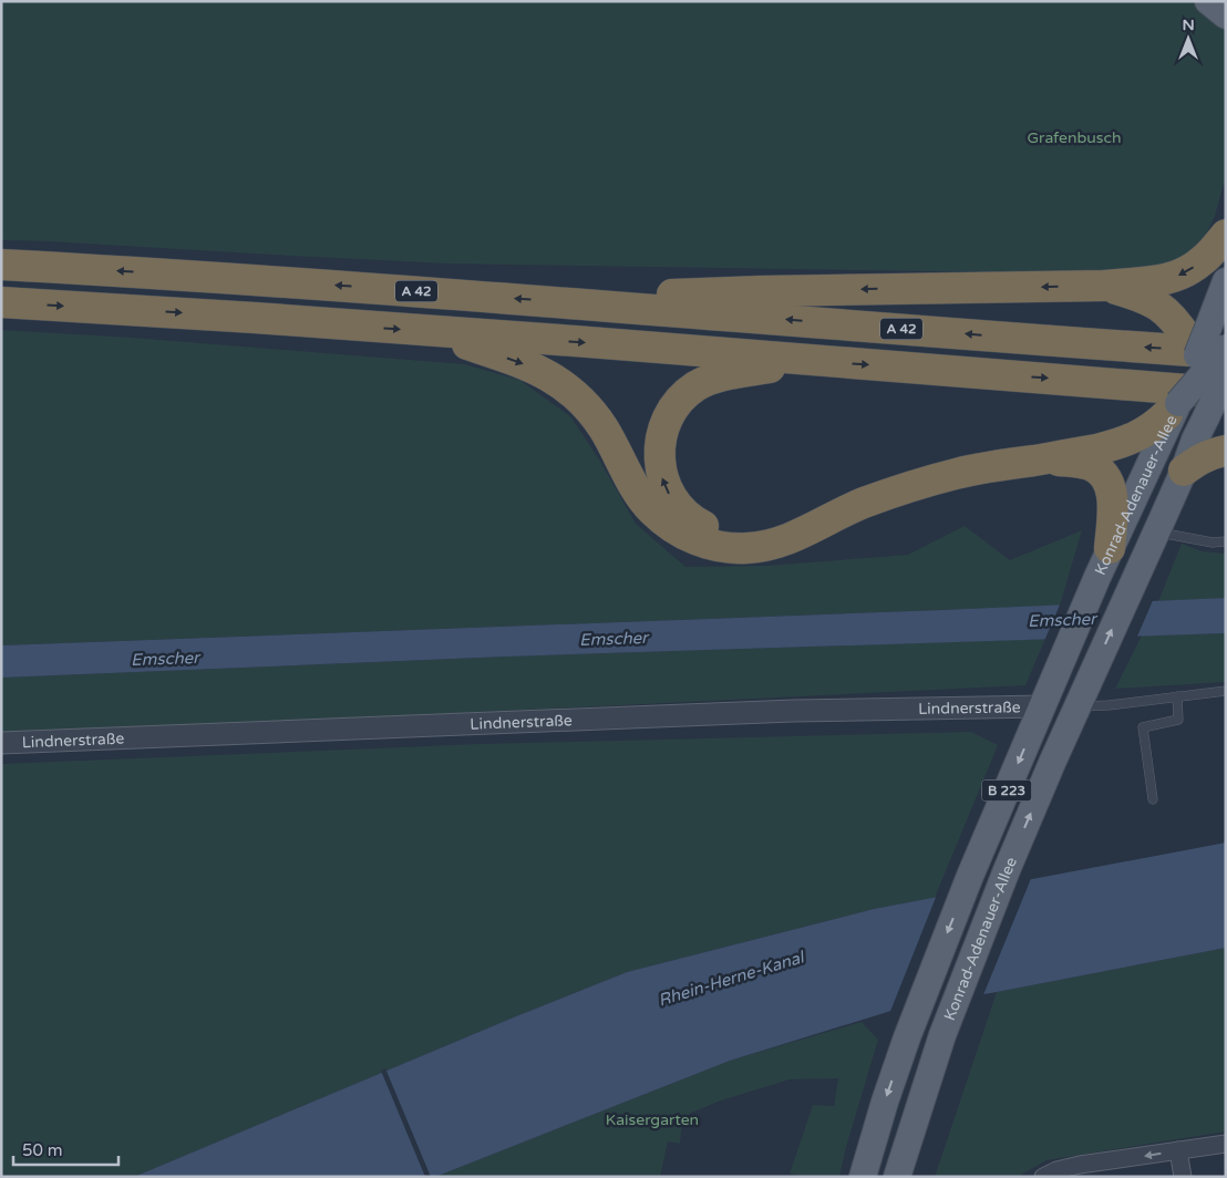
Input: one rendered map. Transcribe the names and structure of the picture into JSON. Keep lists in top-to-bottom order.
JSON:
{
  "streets": {
    "highway": ["A 42"],
    "main road": ["Konrad-Adenauer-Allee", "B 223"],
    "street": ["Lindnerstraße"]
  },
  "crossings": [
    ["A 42", "Konrad-Adenauer-Allee"],
    ["Konrad-Adenauer-Allee", "Lindnerstraße"]
  ],
  "water": ["Emscher", "Rhein-Herne-Kanal"],
  "parks": ["Grafenbusch", "Kaisergarten"],
  "scale_bar": "50 m",
  "north": "top"
}
